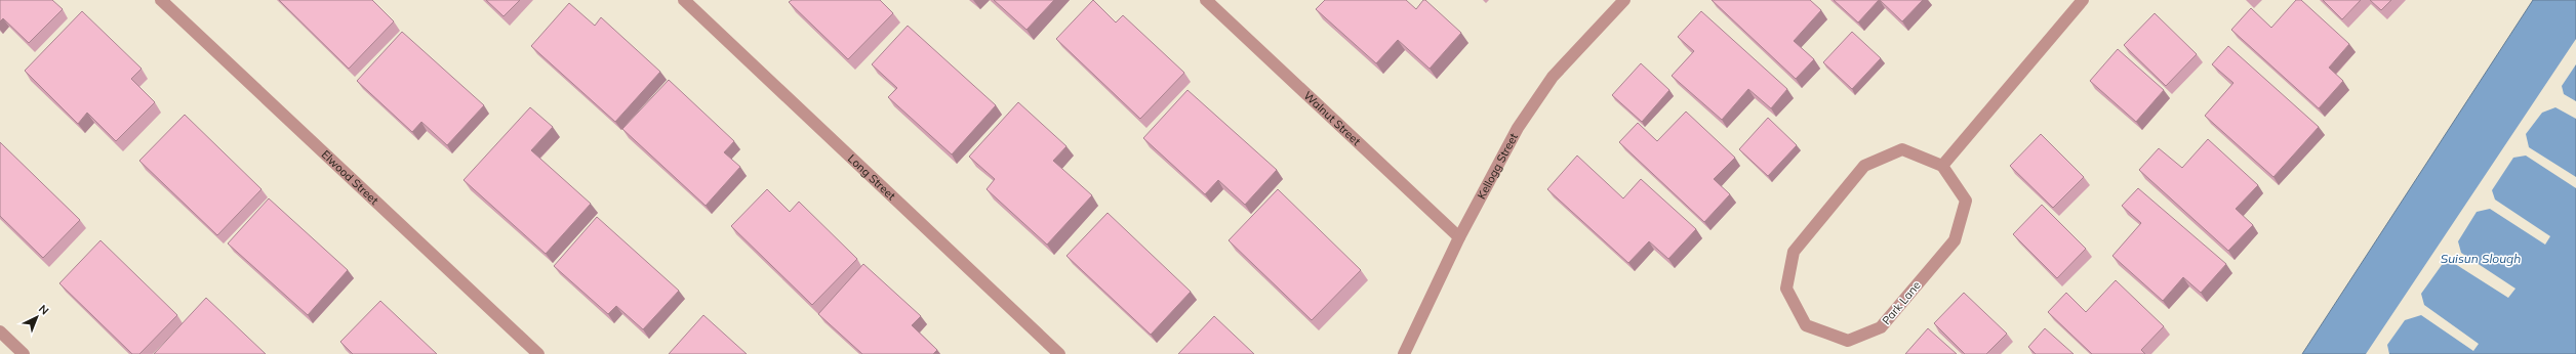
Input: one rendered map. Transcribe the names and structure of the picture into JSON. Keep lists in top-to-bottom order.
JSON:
{
  "streets": {
    "street": [
      "Walnut Street",
      "Kellogg Street",
      "Elwood Street",
      "Long Street",
      "Park Lane"
    ]
  },
  "crossings": [
    ["Walnut Street", "Kellogg Street"]
  ],
  "water": ["Suisun Slough"],
  "north": "top right"
}
